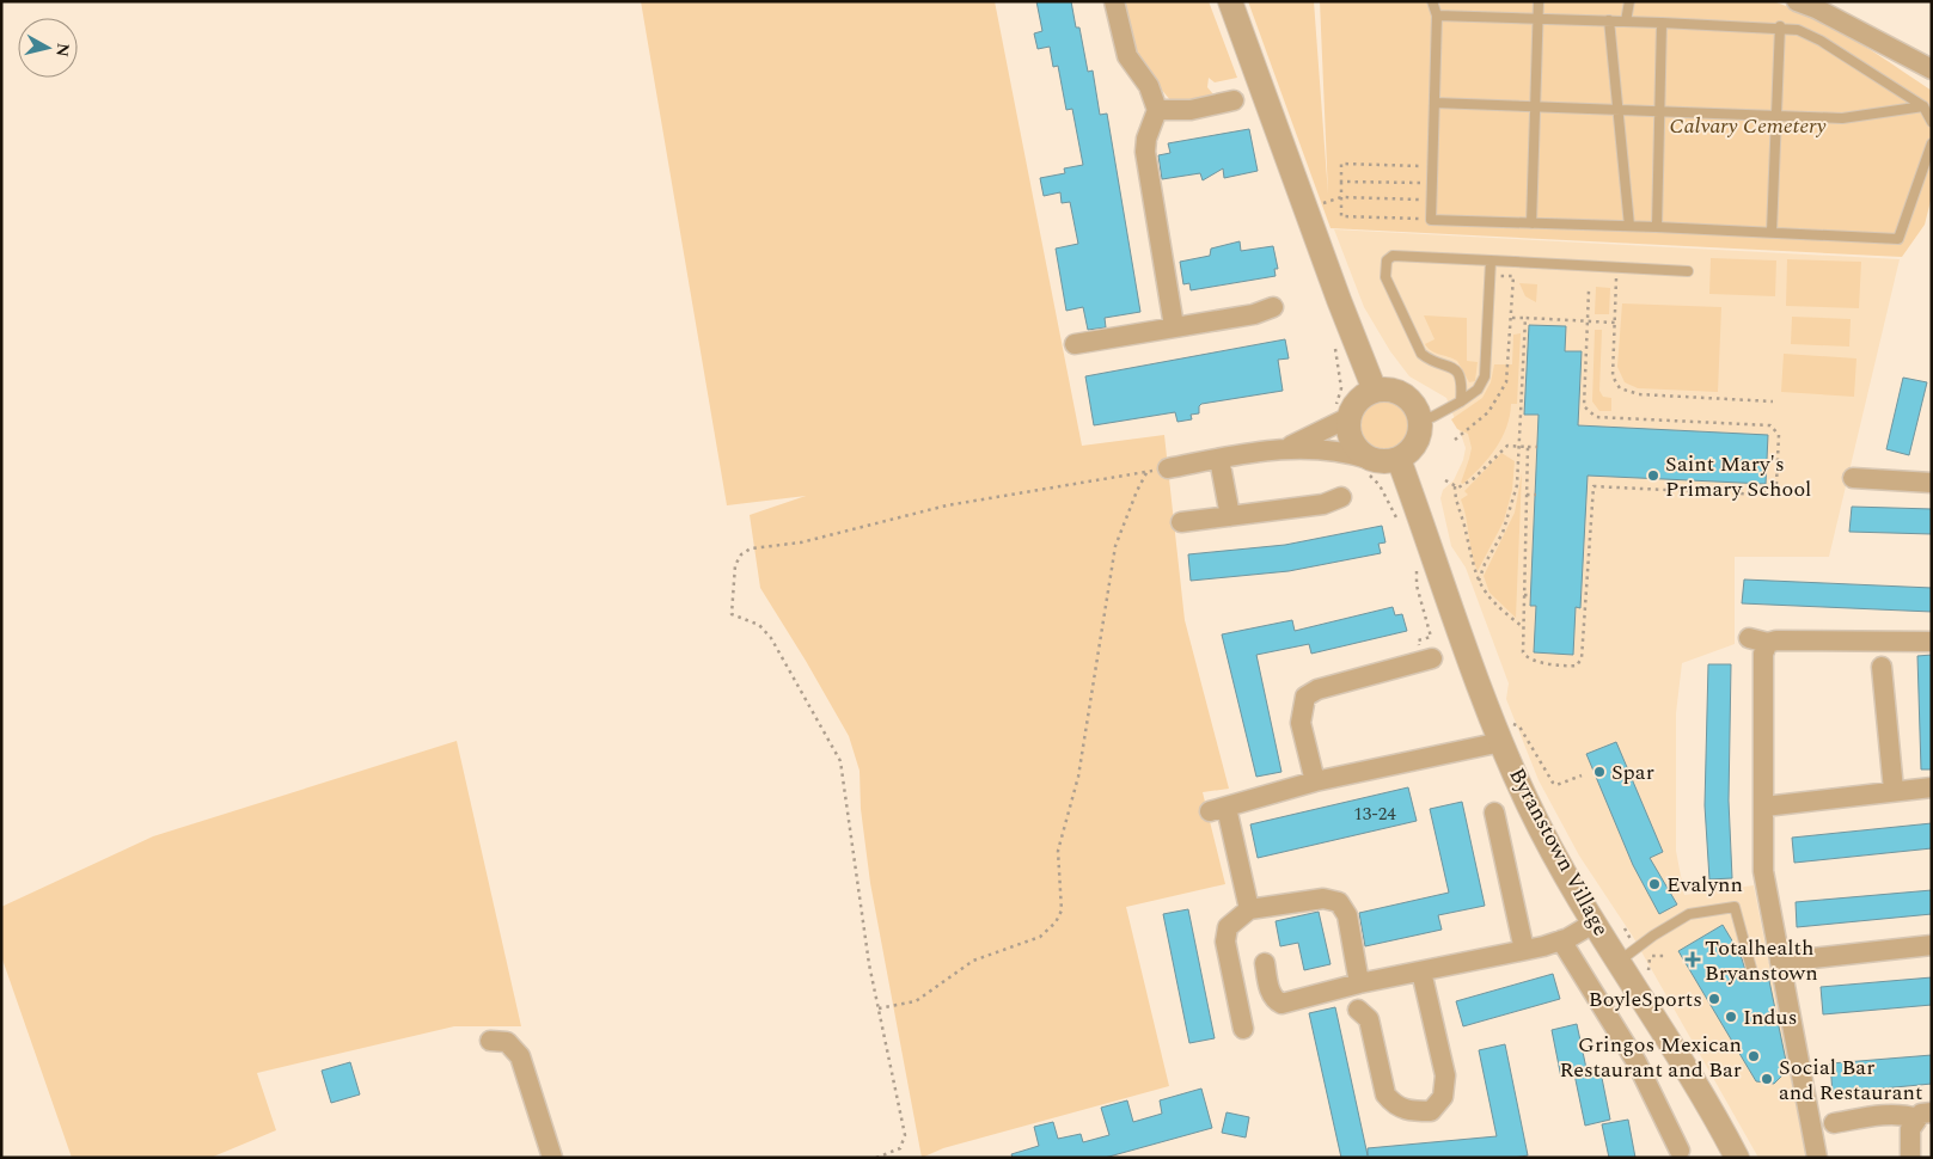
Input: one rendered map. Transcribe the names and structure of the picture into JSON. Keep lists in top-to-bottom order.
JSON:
{
  "streets": {
    "street": ["Byranstown Village"]
  },
  "parks": ["Calvary Cemetery"],
  "places": {
    "other": [
      "Saint Mary's Primary School",
      "Spar",
      "Evalynn",
      "BoyleSports",
      "Indus",
      "Gringos Mexican Restaurant and Bar",
      "Social Bar and Restaurant"
    ],
    "health": ["Totalhealth Bryanstown"]
  },
  "house_numbers": ["13-24"],
  "north": "right"
}
